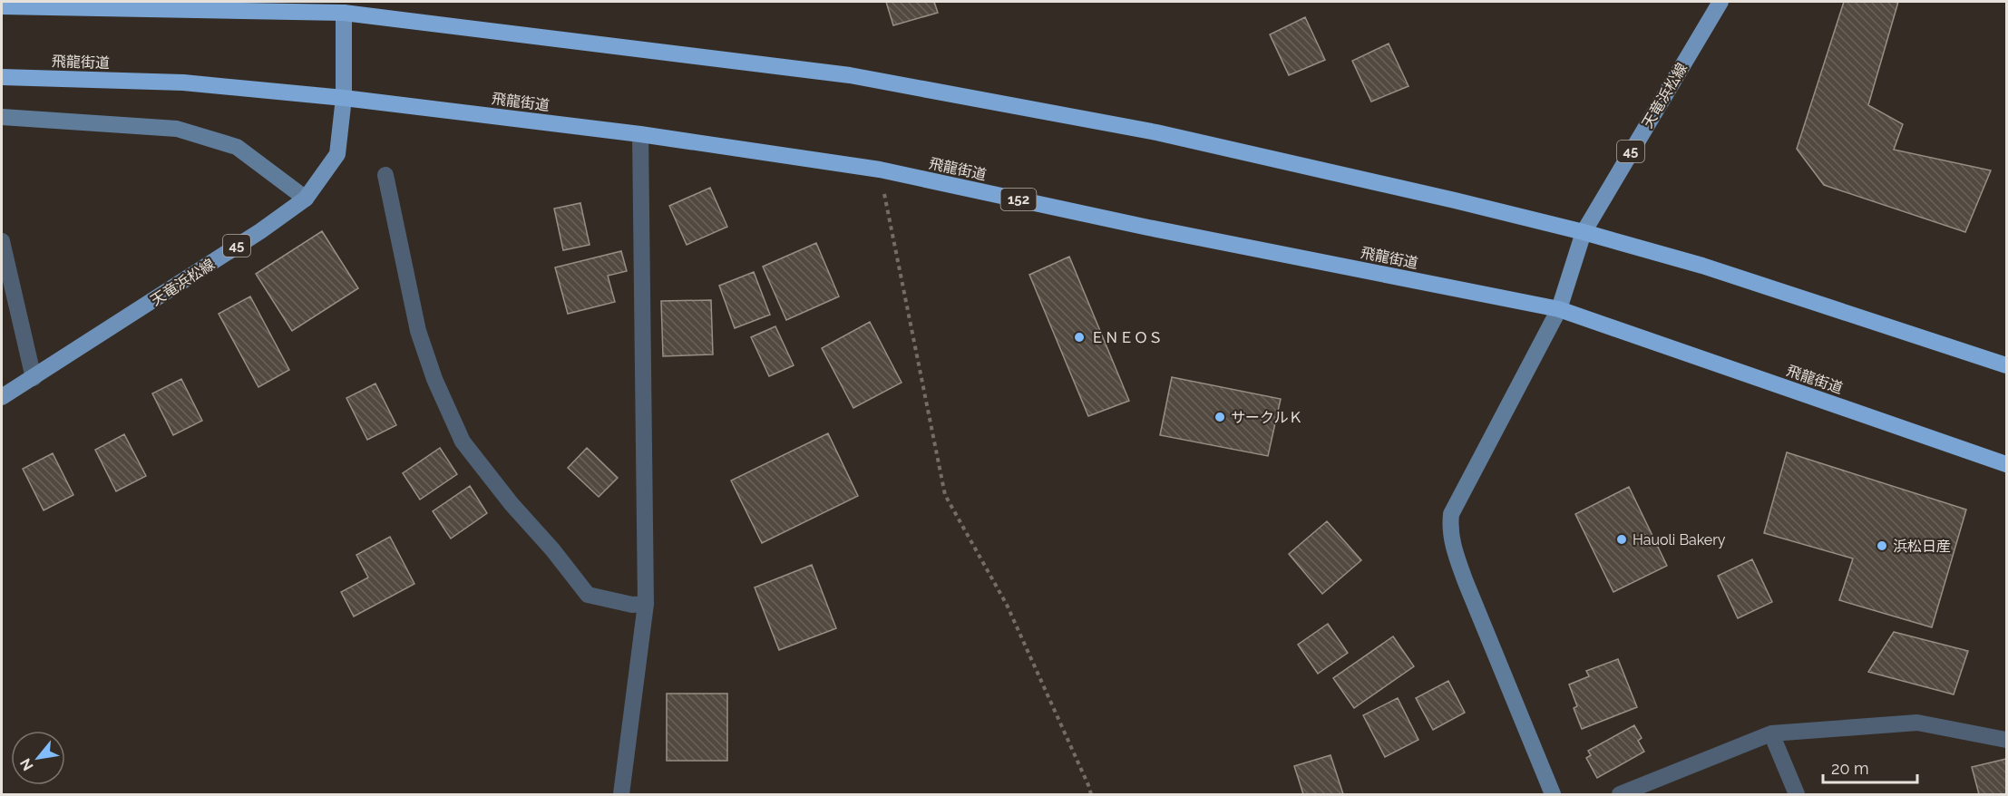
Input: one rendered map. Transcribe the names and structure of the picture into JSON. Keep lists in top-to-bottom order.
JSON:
{
  "streets": {
    "highway": ["飛龍街道", "152"],
    "main road": ["天竜浜松線", "45"]
  },
  "crossings": [
    ["飛龍街道", "天竜浜松線"]
  ],
  "places": [
    "ＥＮＥＯＳ",
    "サークルＫ",
    "Hauoli Bakery",
    "浜松日産"
  ],
  "scale_bar": "20 m",
  "north": "bottom left"
}
